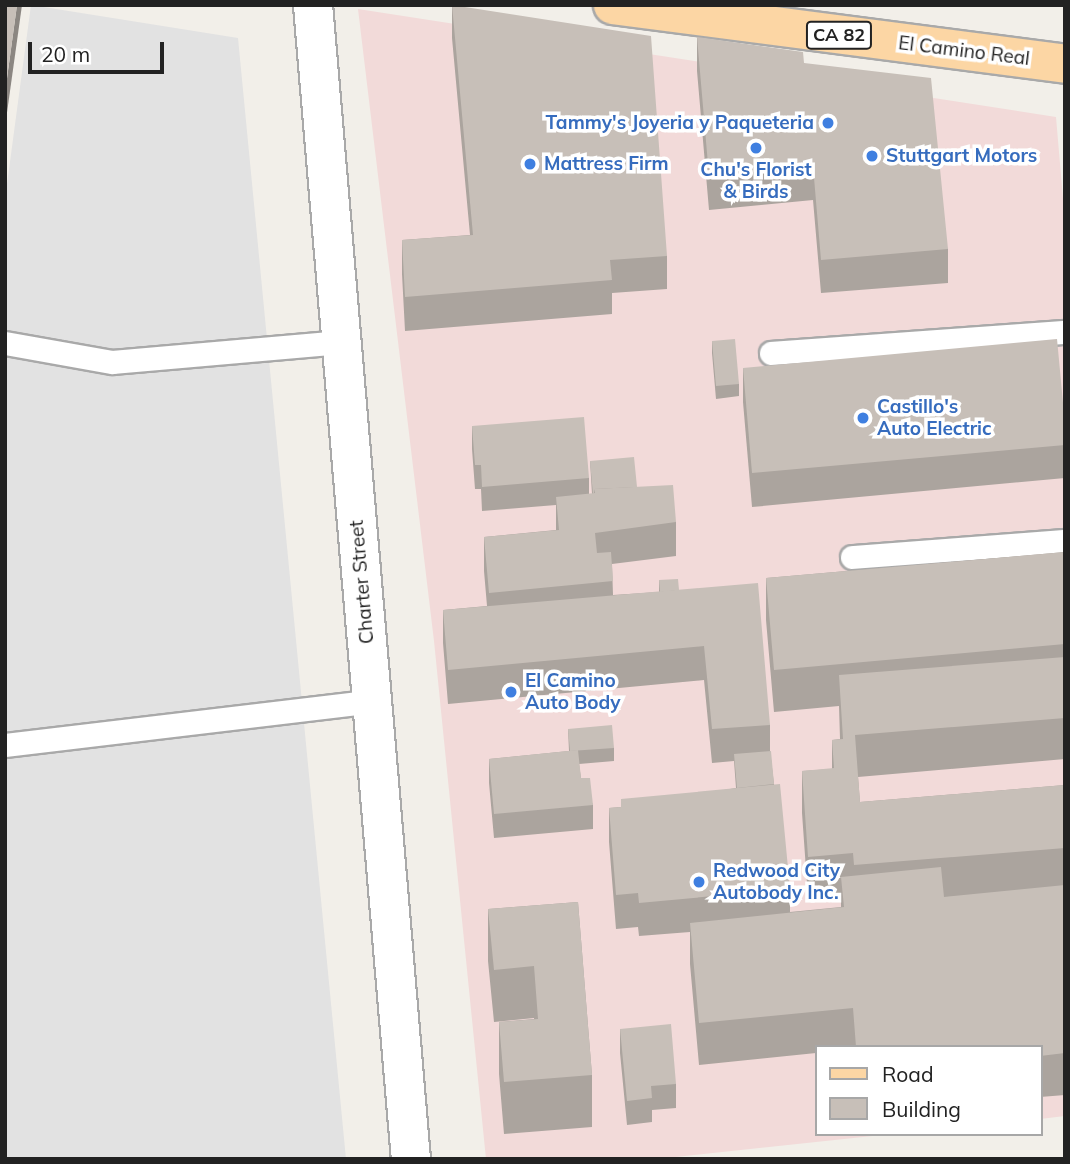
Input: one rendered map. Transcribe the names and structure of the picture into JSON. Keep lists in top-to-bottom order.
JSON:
{
  "streets": {
    "main road": ["CA 82", "El Camino Real"],
    "street": ["Charter Street"]
  },
  "places": [
    "Tammy's Joyeria y Paqueteria",
    "Chu's Florist & Birds",
    "Stuttgart Motors",
    "Mattress Firm",
    "Castillo's Auto Electric",
    "El Camino Auto Body",
    "Redwood City Autobody Inc."
  ],
  "legend": ["Road", "Building"],
  "scale_bar": "20 m"
}
